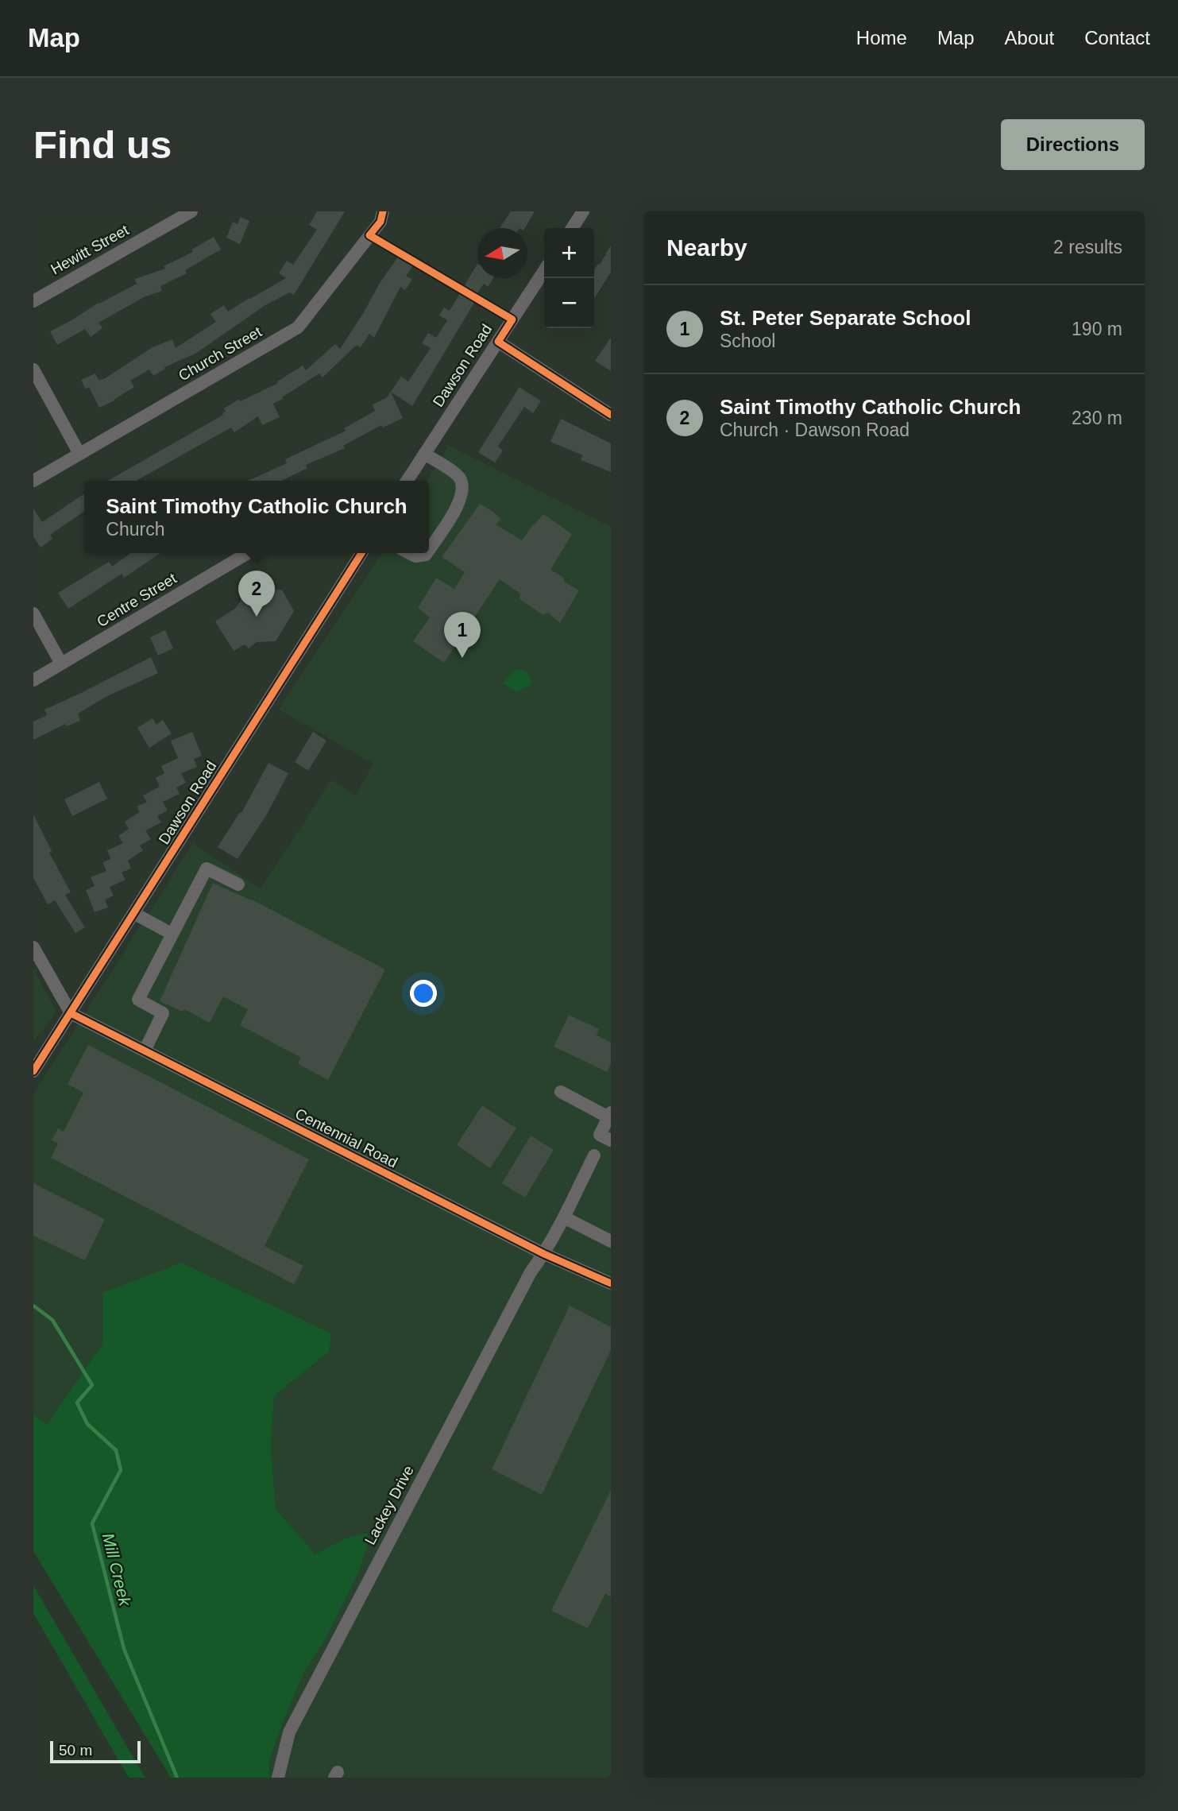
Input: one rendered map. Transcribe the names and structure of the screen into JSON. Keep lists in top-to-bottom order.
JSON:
{
  "streets": {
    "street": [
      "Hewitt Street",
      "Church Street",
      "Dawson Road",
      "Centre Street",
      "Centennial Road",
      "Lackey Drive"
    ]
  },
  "crossings": [
    ["Dawson Road", "Centennial Road"],
    ["Centennial Road", "Lackey Drive"]
  ],
  "water": ["Mill Creek"],
  "scale_bar": "50 m",
  "north": "left",
  "page": {
    "header": "Map",
    "nav": [
      "Home",
      "Map",
      "About",
      "Contact"
    ],
    "buttons": "Directions",
    "title": "Find us",
    "heading": ["Nearby", "2 results"],
    "map_buttons": ["+", "−"],
    "list": [
      {
        "mark": "1",
        "name": "St. Peter Separate School",
        "note": "School",
        "value": "190 m"
      },
      {
        "mark": "2",
        "name": "Saint Timothy Catholic Church",
        "note": "Church · Dawson Road",
        "value": "230 m"
      }
    ],
    "popup": ["Saint Timothy Catholic Church", "Church"],
    "pins": ["2", "1"],
    "scale": "50 m"
  }
}
